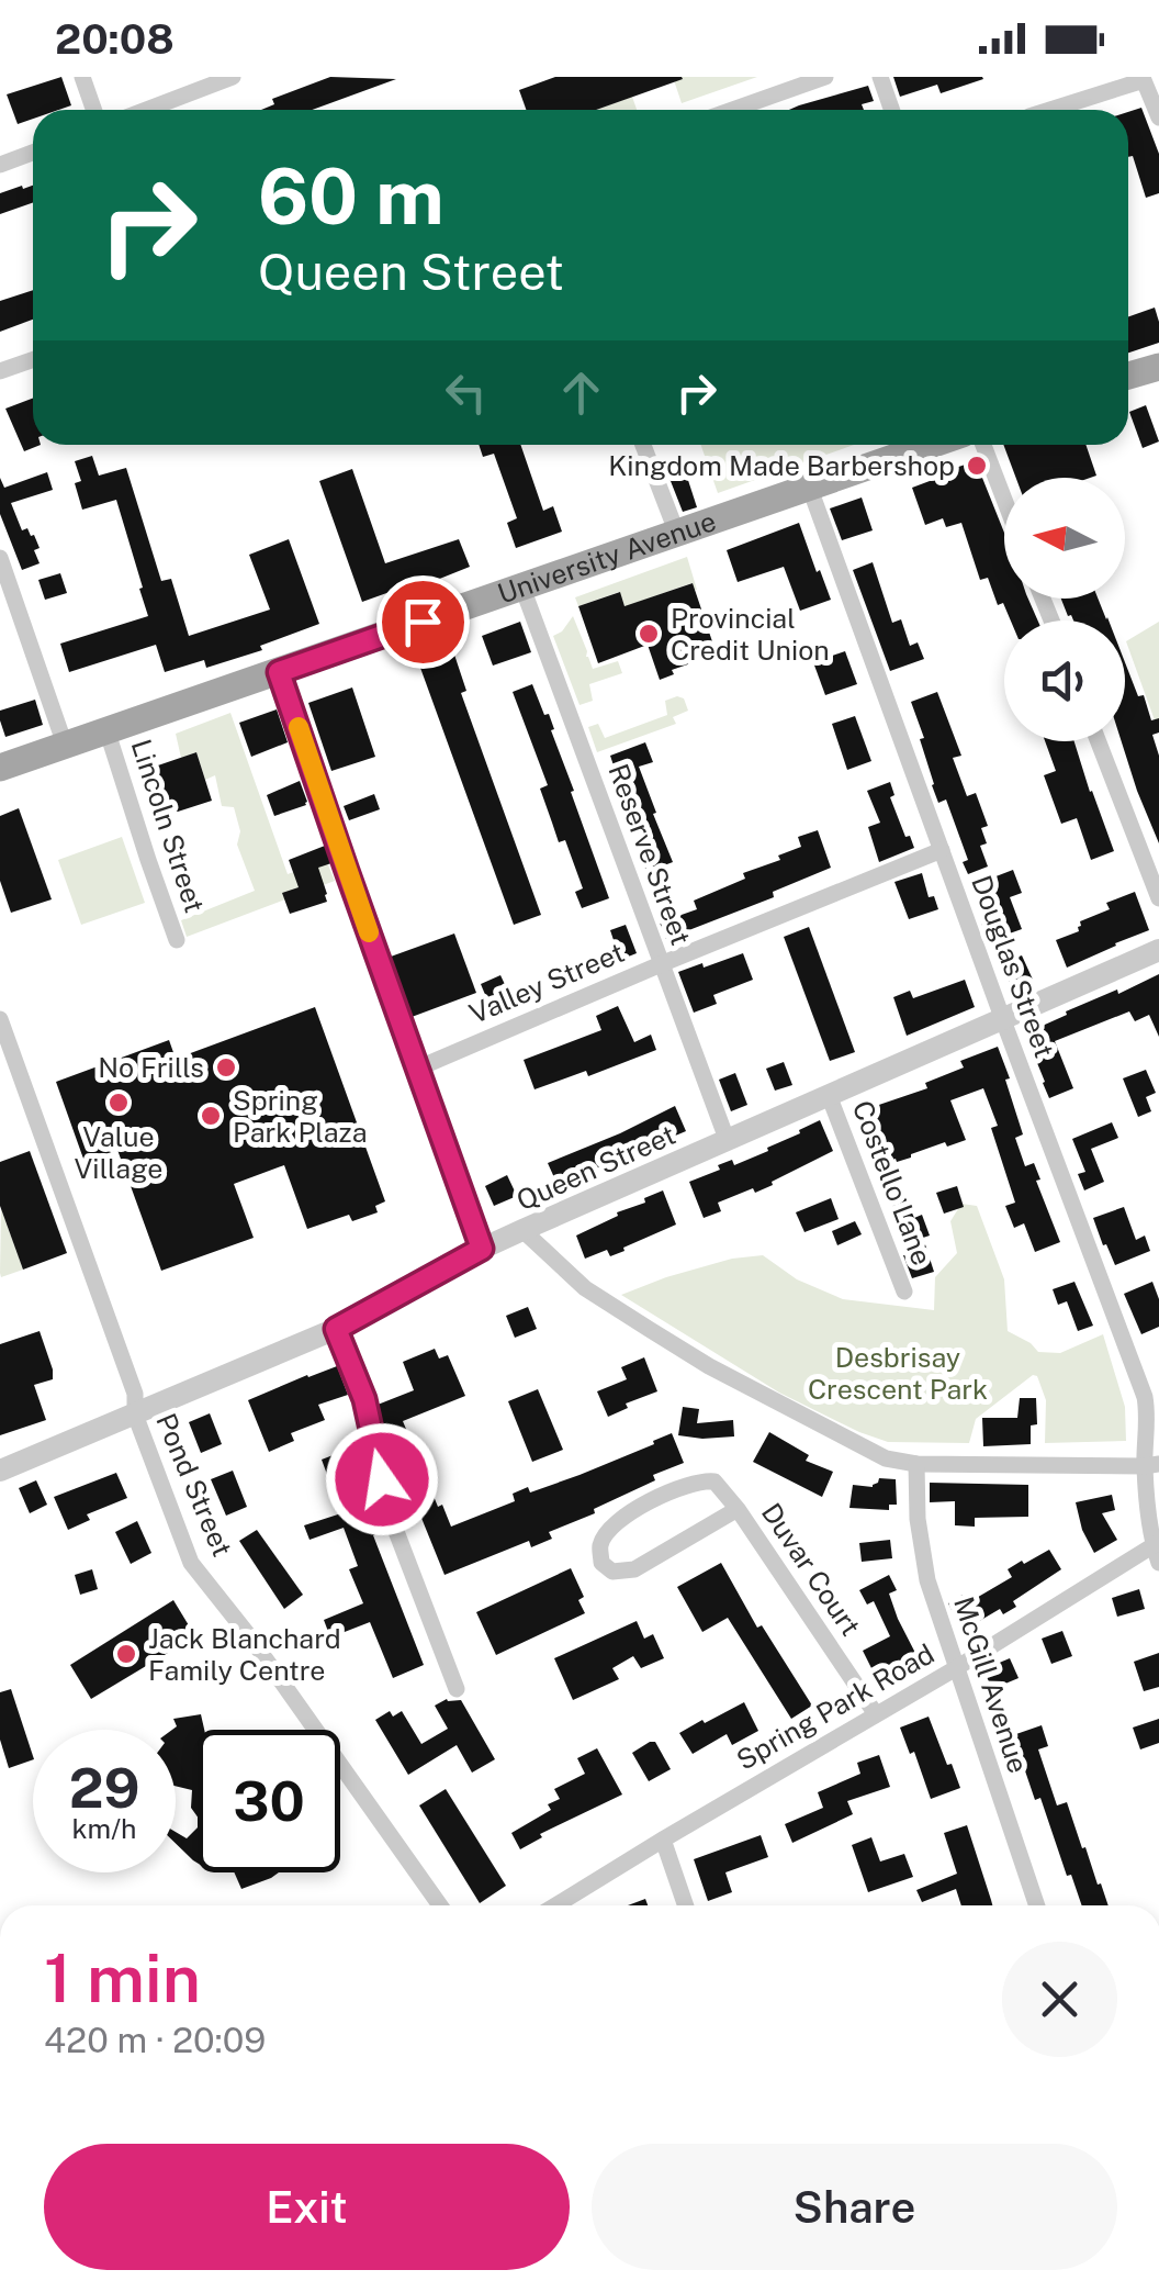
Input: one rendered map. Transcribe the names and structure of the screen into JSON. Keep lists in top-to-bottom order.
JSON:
{
  "streets": {
    "main road": ["University Avenue"],
    "street": [
      "Lincoln Street",
      "Reserve Street",
      "Douglas Street",
      "Valley Street",
      "Queen Street",
      "Costello Lane",
      "Pond Street",
      "Duvar Court",
      "McGill Avenue",
      "Spring Park Road"
    ]
  },
  "crossings": [
    ["University Avenue", "Lincoln Street"],
    ["University Avenue", "Reserve Street"],
    ["University Avenue", "Douglas Street"],
    ["Reserve Street", "Valley Street"],
    ["Reserve Street", "Queen Street"],
    ["Douglas Street", "Valley Street"],
    ["Douglas Street", "Queen Street"],
    ["Douglas Street", "Spring Park Road"],
    ["Queen Street", "Costello Lane"],
    ["Queen Street", "Pond Street"],
    ["Duvar Court", "Spring Park Road"],
    ["McGill Avenue", "Spring Park Road"]
  ],
  "parks": ["Desbrisay Crescent Park"],
  "places": [
    "Kingdom Made Barbershop",
    "Provincial Credit Union",
    "No Frills",
    "Value Village",
    "Spring Park Plaza",
    "Jack Blanchard Family Centre"
  ],
  "north": "left",
  "page": {
    "status": "20:08",
    "turn": ["60 m", "Queen Street"],
    "speed": "29 km/h",
    "limit": "30",
    "heading": ["1 min", "420 m · 20:09"],
    "buttons": ["Exit", "Share"]
  }
}
